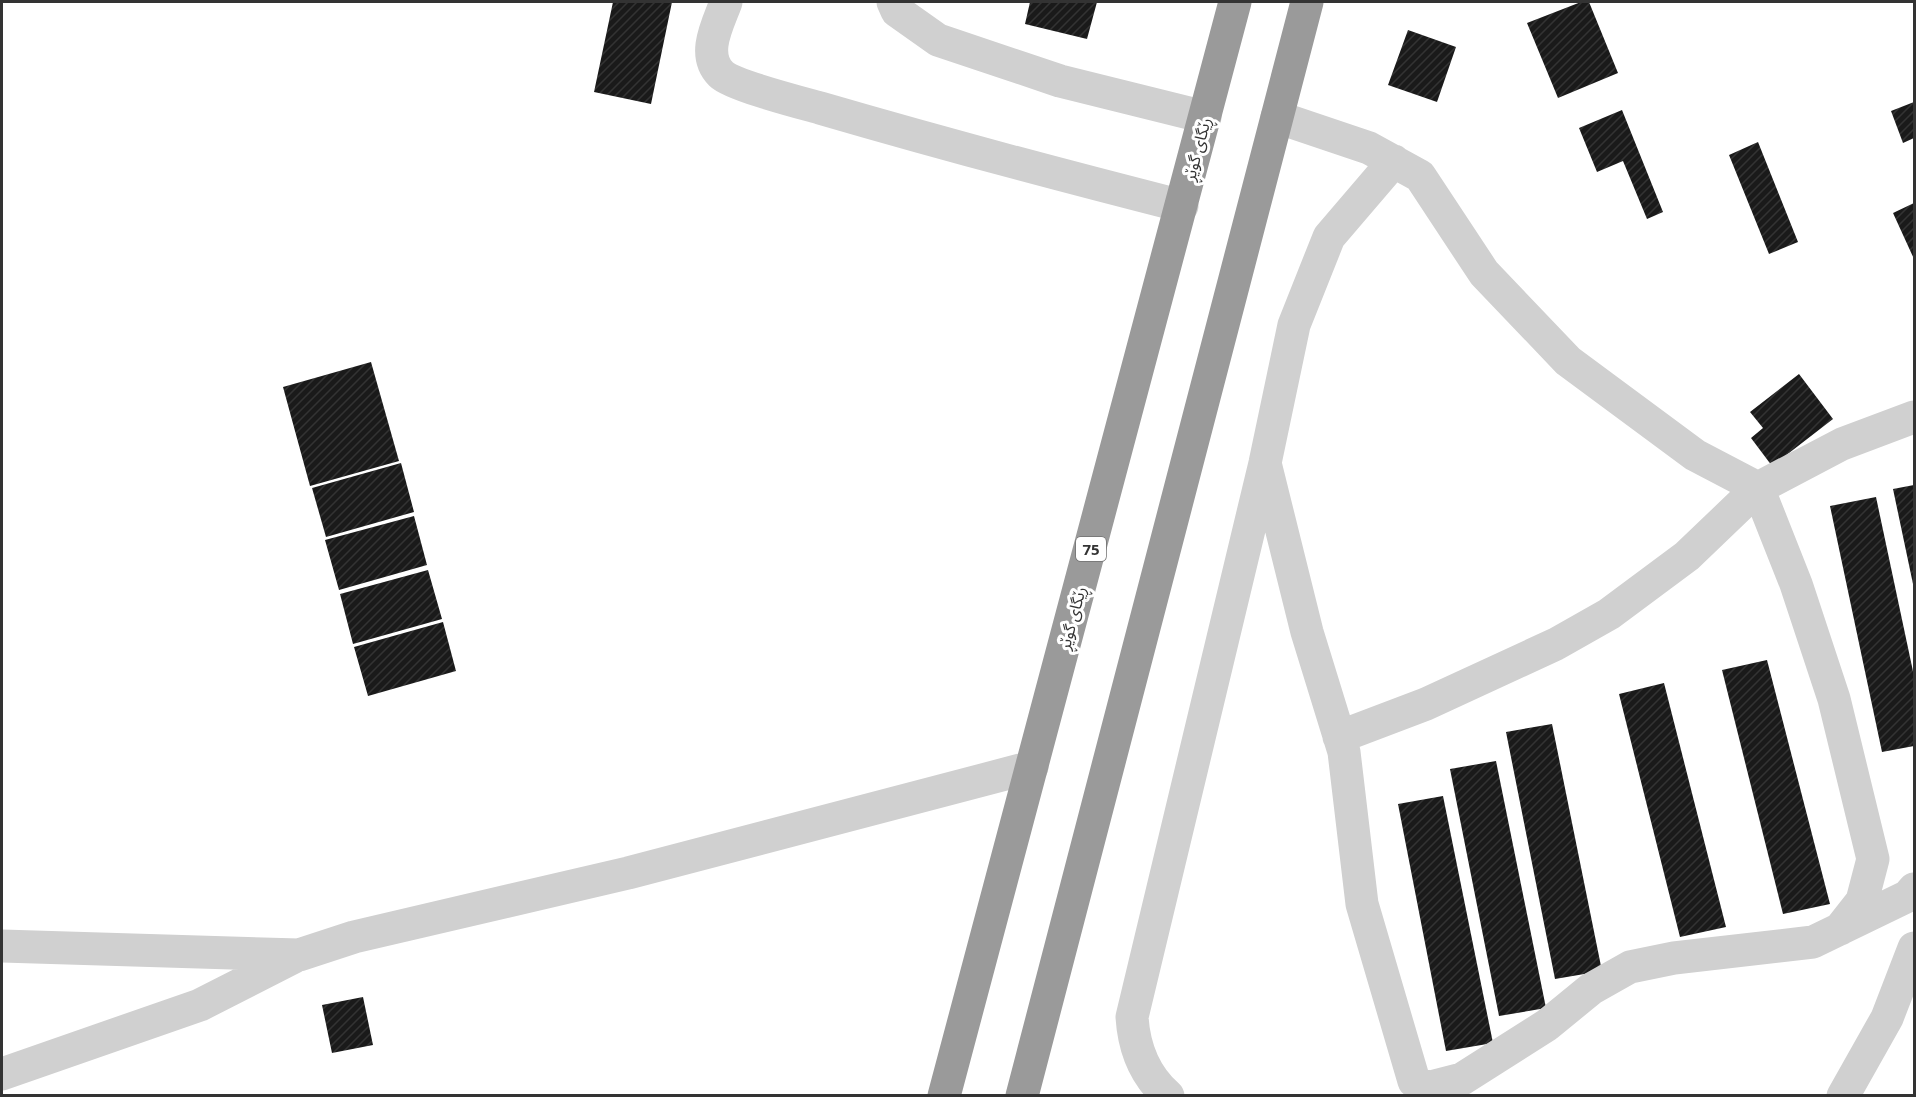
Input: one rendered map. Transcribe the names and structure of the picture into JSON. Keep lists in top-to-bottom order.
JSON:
{
  "streets": {
    "highway": ["ڕێگای گوێڕ", "75"]
  }
}
